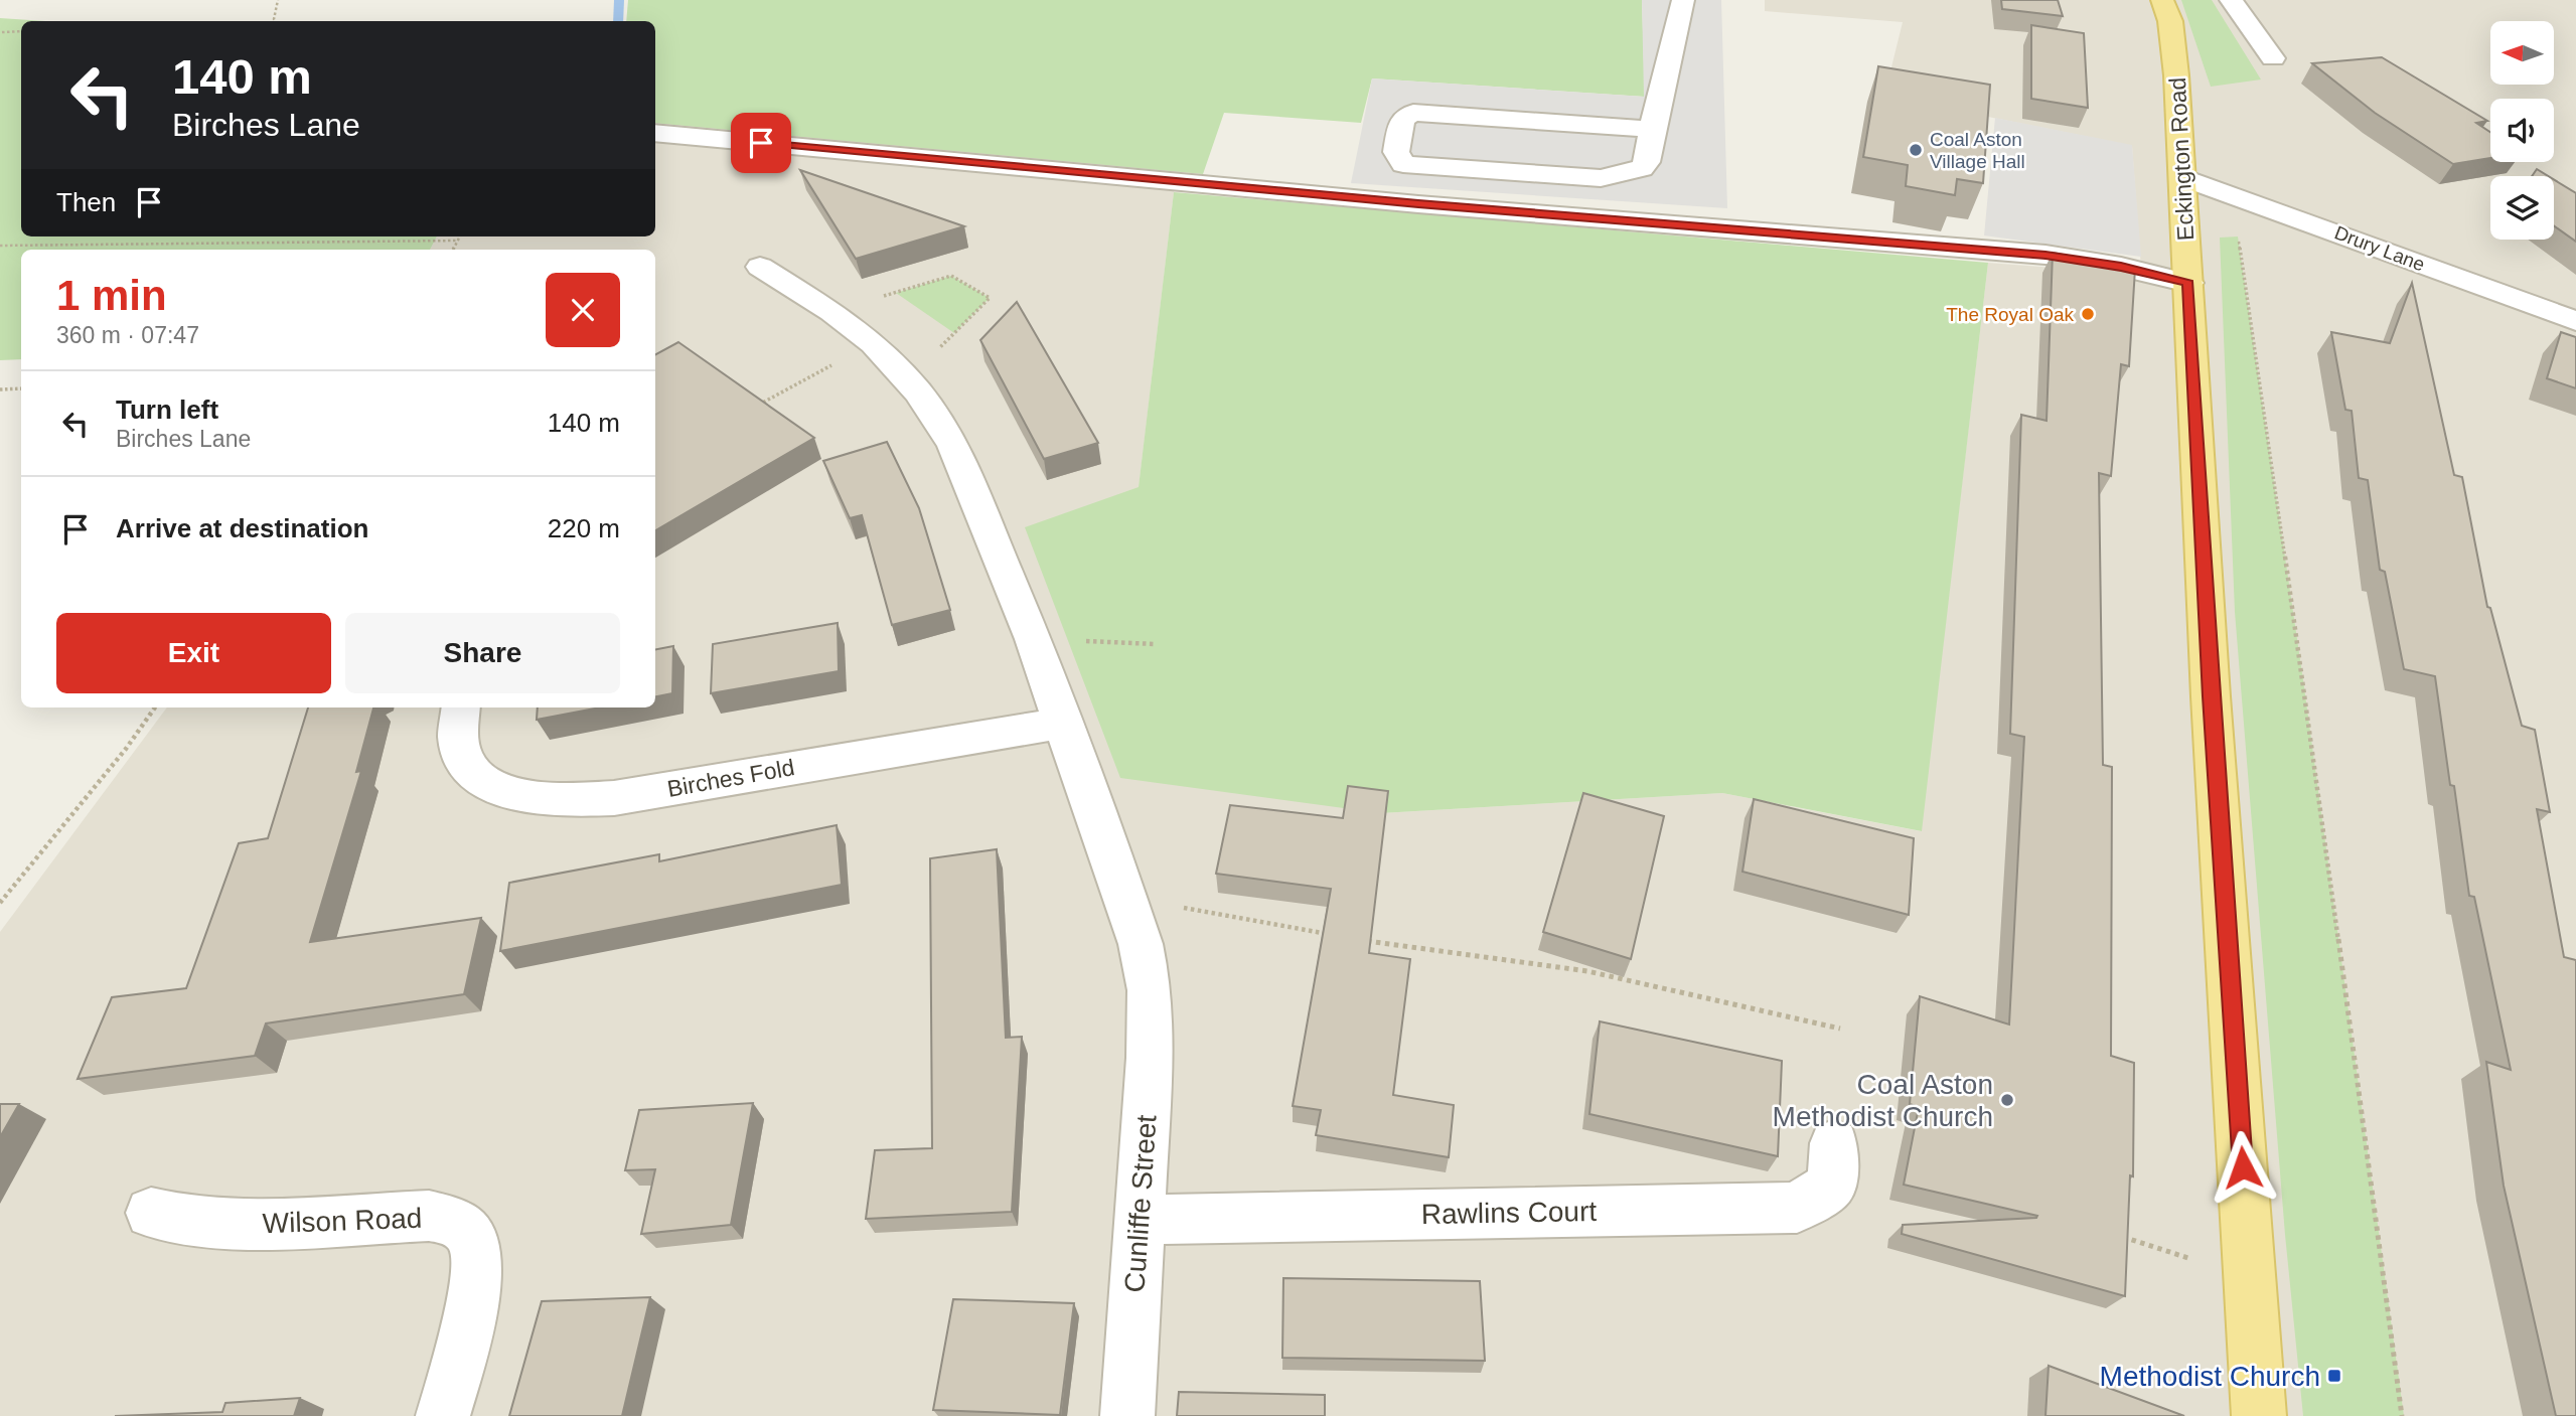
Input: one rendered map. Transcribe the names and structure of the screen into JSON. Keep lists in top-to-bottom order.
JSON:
{
  "streets": {
    "main road": ["Eckington Road"],
    "street": [
      "Drury Lane",
      "Birches Fold",
      "Cunliffe Street",
      "Rawlins Court",
      "Wilson Road"
    ]
  },
  "crossings": [
    ["Eckington Road", "Drury Lane"],
    ["Cunliffe Street", "Rawlins Court"]
  ],
  "places": {
    "other": ["Coal Aston Village Hall", "The Royal Oak", "Coal Aston Methodist Church"],
    "transit": ["Methodist Church"]
  },
  "north": "left",
  "page": {
    "turn": ["140 m", "Birches Lane"],
    "then": "Then",
    "heading": ["1 min", "360 m · 07:47"],
    "list": [
      {
        "name": "Turn left",
        "note": "Birches Lane",
        "value": "140 m"
      },
      {
        "name": "Arrive at destination",
        "value": "220 m"
      }
    ],
    "buttons": ["Exit", "Share"]
  }
}
